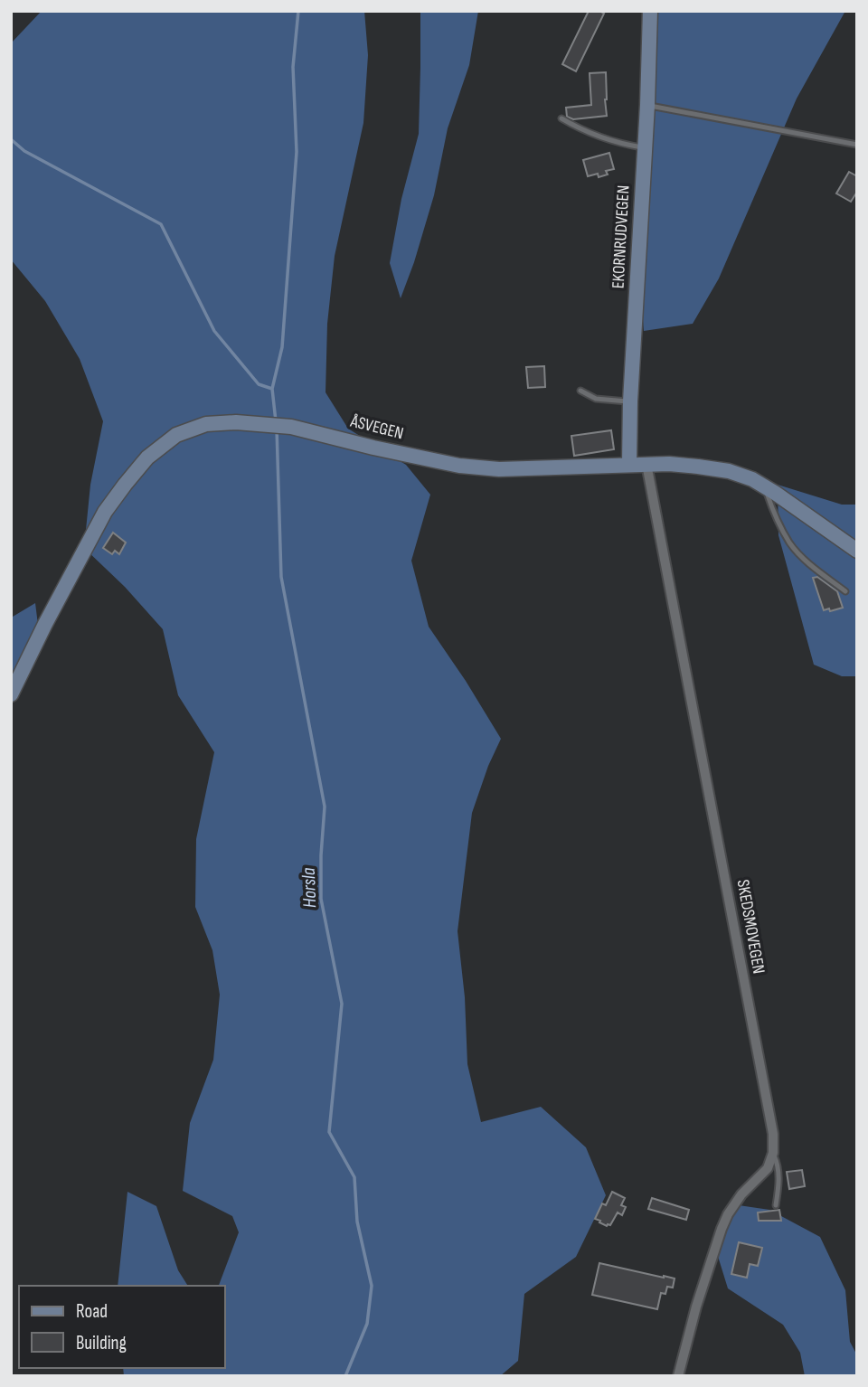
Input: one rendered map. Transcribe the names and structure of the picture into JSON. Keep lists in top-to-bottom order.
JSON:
{
  "streets": {
    "main road": ["EKORNRUDVEGEN", "ÅSVEGEN"],
    "street": ["SKEDSMOVEGEN"]
  },
  "crossings": [
    ["EKORNRUDVEGEN", "ÅSVEGEN"],
    ["ÅSVEGEN", "SKEDSMOVEGEN"]
  ],
  "water": ["Horsla"],
  "legend": ["Road", "Building"]
}
